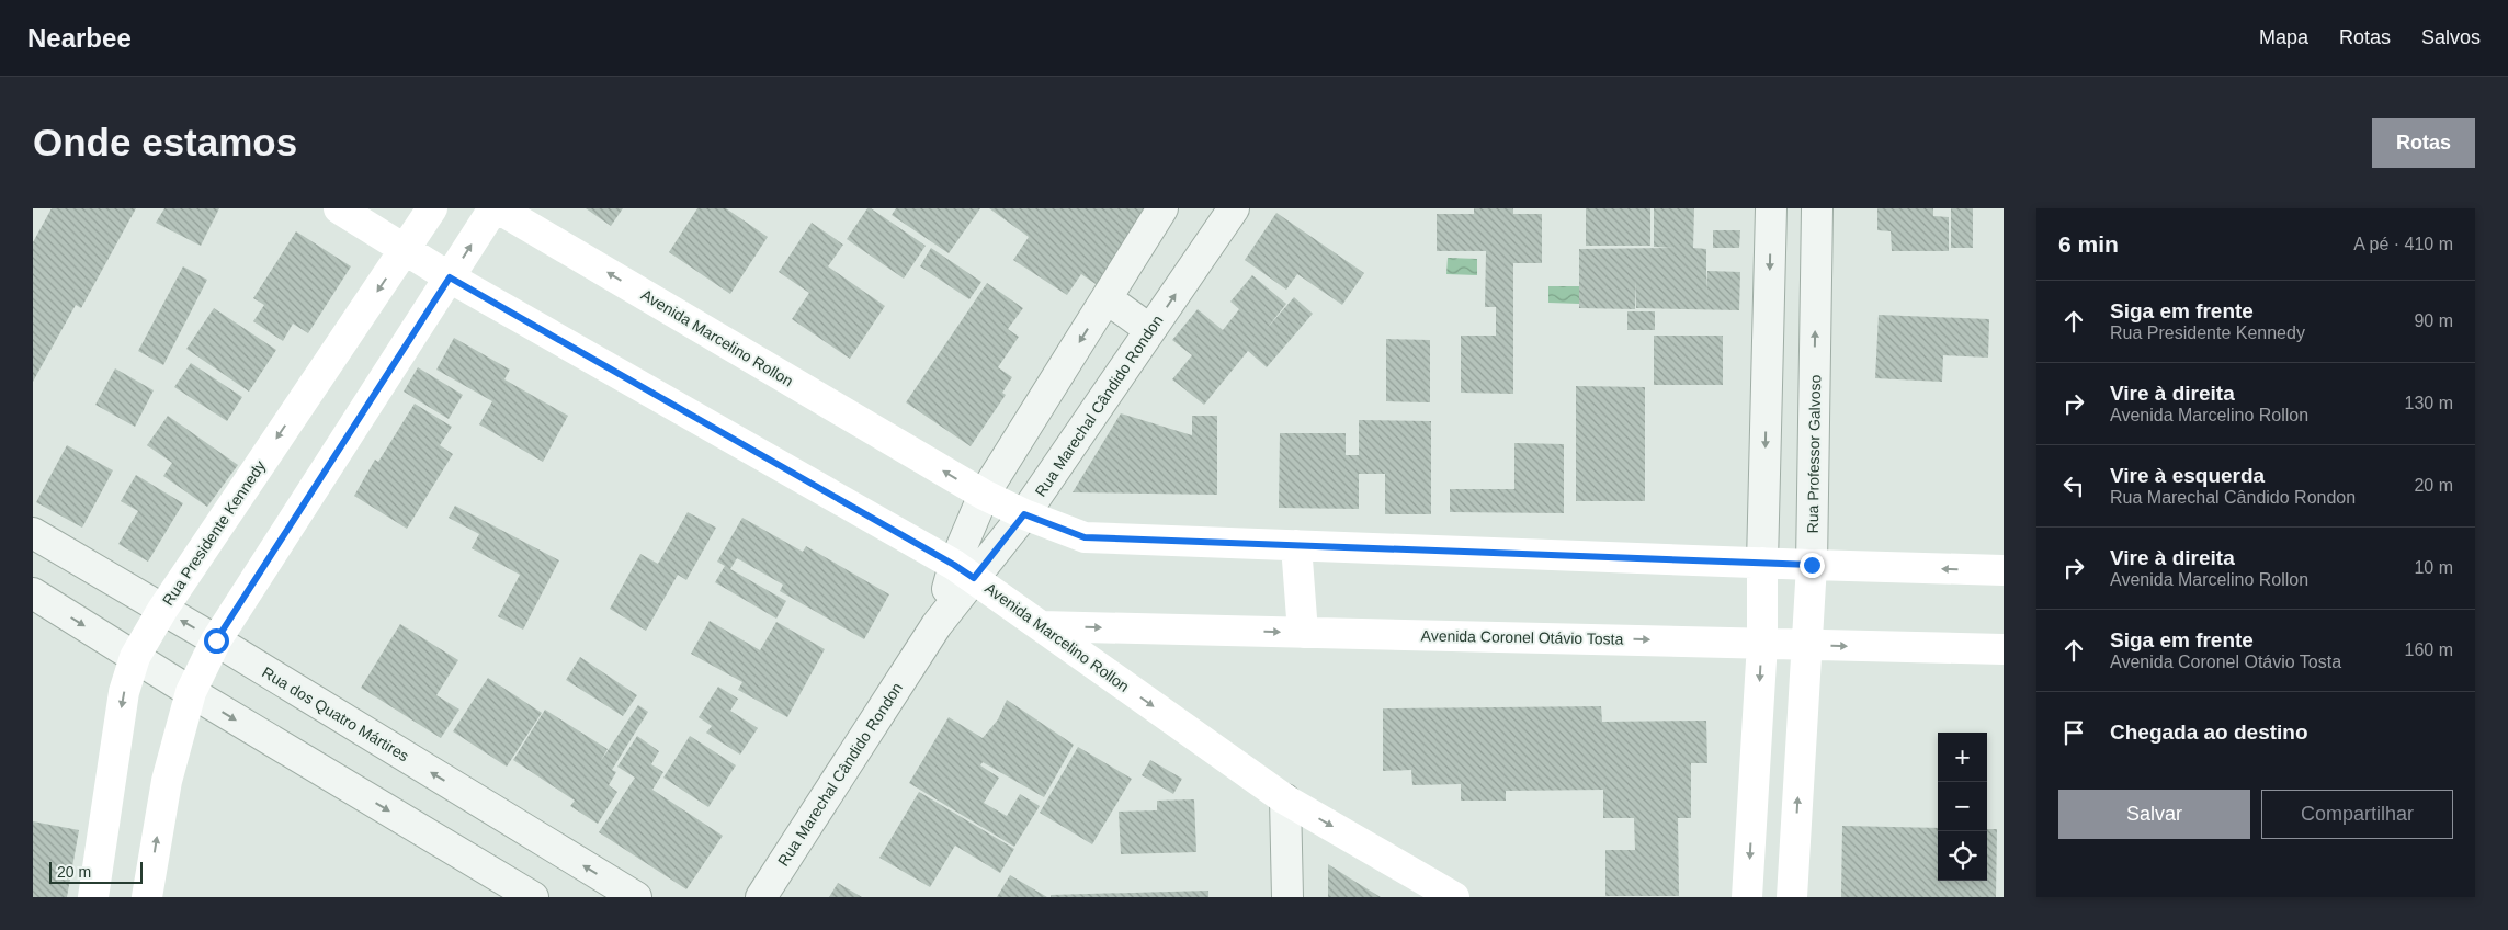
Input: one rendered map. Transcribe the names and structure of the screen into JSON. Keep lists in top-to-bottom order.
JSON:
{
  "streets": {
    "main road": [
      "Avenida Marcelino Rollon",
      "Rua Professor Galvoso",
      "Rua Presidente Kennedy",
      "Avenida Coronel Otávio Tosta"
    ],
    "street": ["Rua Marechal Cândido Rondon", "Rua dos Quatro Mártires"]
  },
  "crossings": [
    ["Avenida Marcelino Rollon", "Rua Marechal Cândido Rondon"],
    ["Avenida Marcelino Rollon", "Rua Presidente Kennedy"],
    ["Avenida Marcelino Rollon", "Avenida Coronel Otávio Tosta"],
    ["Rua Professor Galvoso", "Avenida Coronel Otávio Tosta"],
    ["Rua Presidente Kennedy", "Rua dos Quatro Mártires"]
  ],
  "scale_bar": "20 m",
  "page": {
    "header": "Nearbee",
    "nav": ["Mapa", "Rotas", "Salvos"],
    "buttons": [
      "Rotas",
      ["Salvar", "Compartilhar"]
    ],
    "title": "Onde estamos",
    "heading": ["6 min", "A pé · 410 m"],
    "list": [
      ["Siga em frente", "Rua Presidente Kennedy", "90 m"],
      ["Vire à direita", "Avenida Marcelino Rollon", "130 m"],
      ["Vire à esquerda", "Rua Marechal Cândido Rondon", "20 m"],
      ["Vire à direita", "Avenida Marcelino Rollon", "10 m"],
      ["Siga em frente", "Avenida Coronel Otávio Tosta", "160 m"],
      "Chegada ao destino"
    ],
    "map_buttons": ["+", "−"],
    "scale": "20 m"
  }
}
